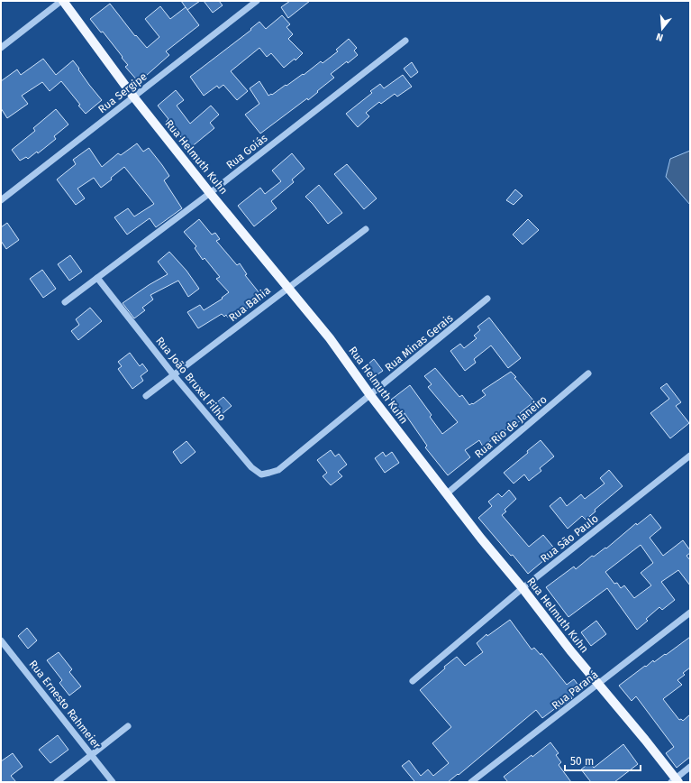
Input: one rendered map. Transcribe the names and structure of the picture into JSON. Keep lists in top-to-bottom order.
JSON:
{
  "streets": {
    "main road": ["Rua Helmuth Kuhn"],
    "street": [
      "Rua Sergipe",
      "Rua Goiás",
      "Rua Bahia",
      "Rua Minas Gerais",
      "Rua João Bruxel Filho",
      "Rua Rio de Janeiro",
      "Rua São Paulo",
      "Rua Paraná",
      "Rua Ernesto Rahmeier"
    ]
  },
  "crossings": [
    ["Rua Sergipe", "Rua Helmuth Kuhn"],
    ["Rua Goiás", "Rua Helmuth Kuhn"],
    ["Rua Goiás", "Rua João Bruxel Filho"],
    ["Rua Helmuth Kuhn", "Rua Bahia"],
    ["Rua Helmuth Kuhn", "Rua Minas Gerais"],
    ["Rua Helmuth Kuhn", "Rua Rio de Janeiro"],
    ["Rua Helmuth Kuhn", "Rua São Paulo"],
    ["Rua Helmuth Kuhn", "Rua Paraná"],
    ["Rua Bahia", "Rua João Bruxel Filho"],
    ["Rua Minas Gerais", "Rua João Bruxel Filho"]
  ],
  "scale_bar": "50 m",
  "north": "bottom"
}
